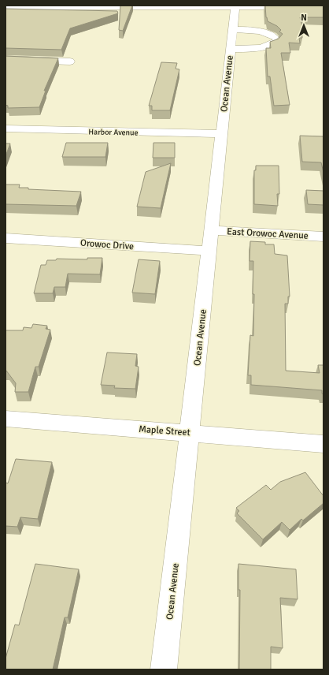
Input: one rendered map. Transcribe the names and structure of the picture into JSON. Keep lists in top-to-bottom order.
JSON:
{
  "streets": {
    "street": [
      "Ocean Avenue",
      "Harbor Avenue",
      "East Orowoc Avenue",
      "Orowoc Drive",
      "Maple Street"
    ]
  },
  "crossings": [
    ["Ocean Avenue", "Harbor Avenue"],
    ["Ocean Avenue", "East Orowoc Avenue"],
    ["Ocean Avenue", "Orowoc Drive"],
    ["Ocean Avenue", "Maple Street"]
  ],
  "north": "top"
}
